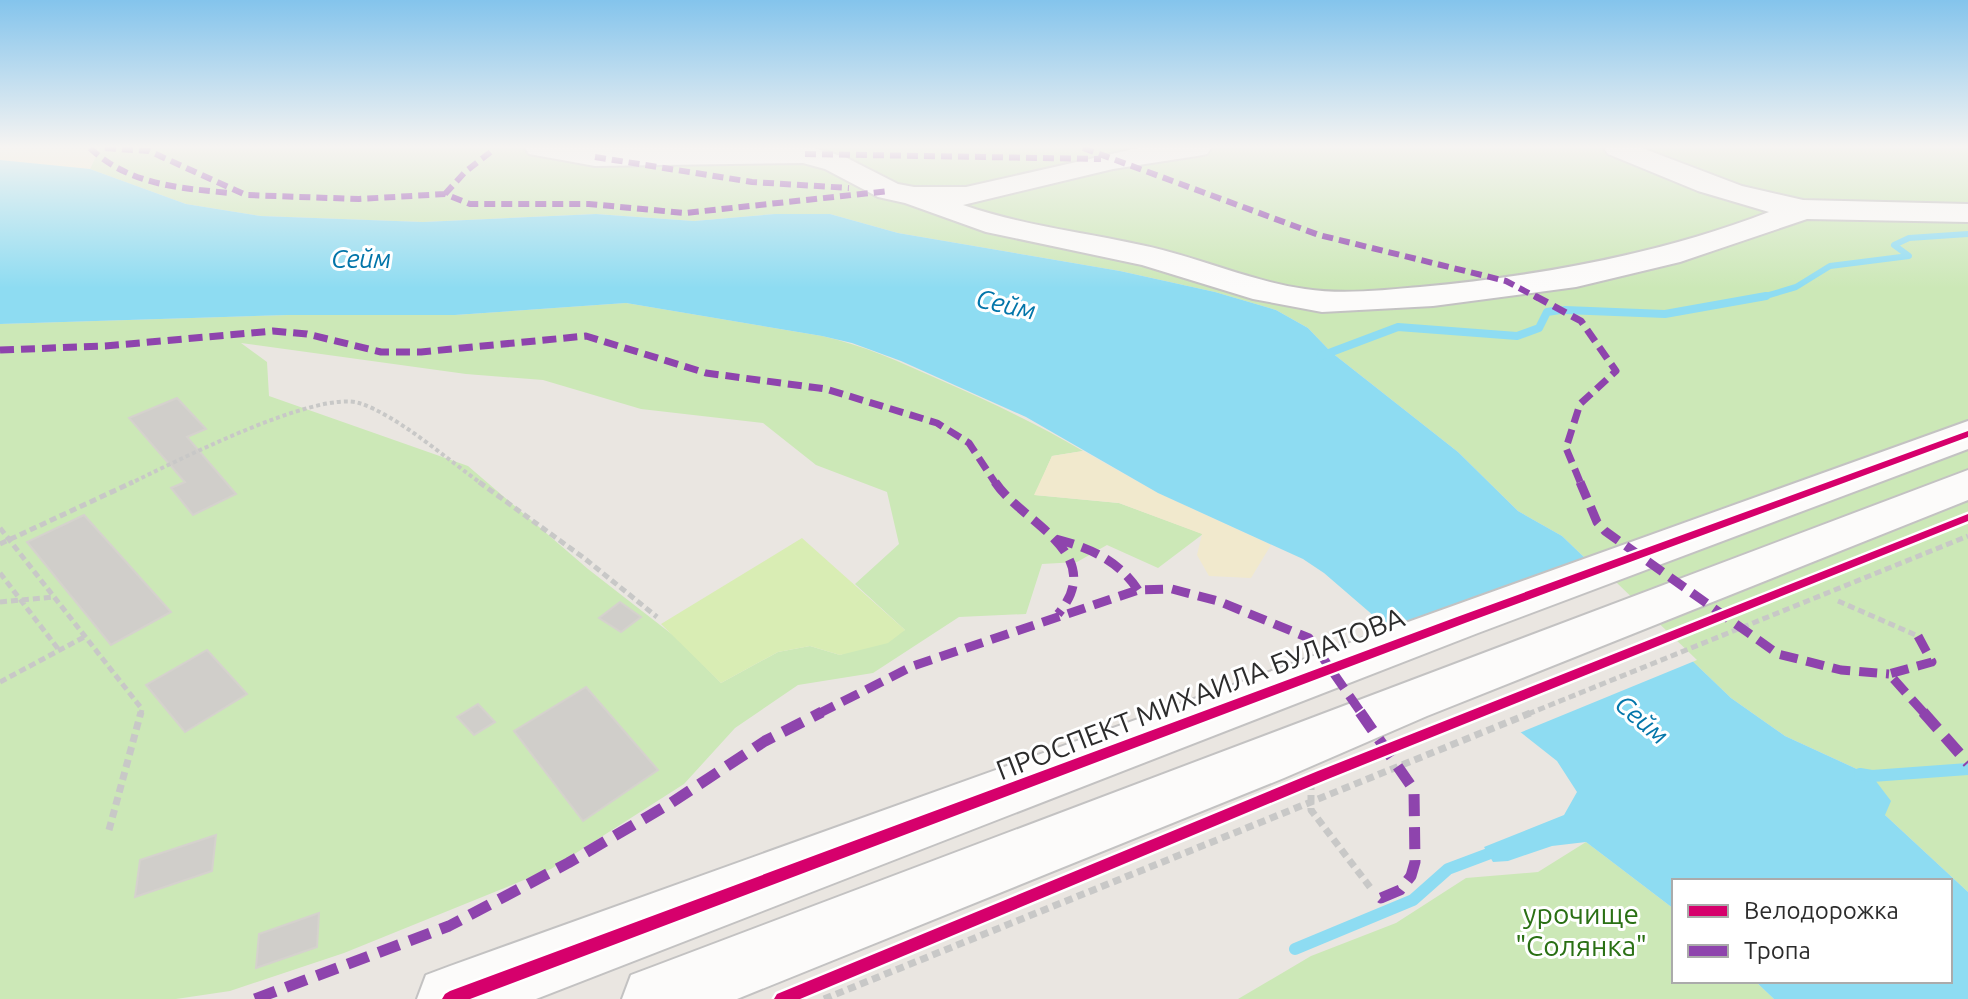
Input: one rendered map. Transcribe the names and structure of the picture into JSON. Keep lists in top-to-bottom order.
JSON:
{
  "streets": {
    "street": ["ПРОСПЕКТ МИХАИЛА БУЛАТОВА"]
  },
  "water": ["Сейм"],
  "parks": ["урочище \"Солянка\""],
  "legend": ["Велодорожка", "Тропа"]
}
